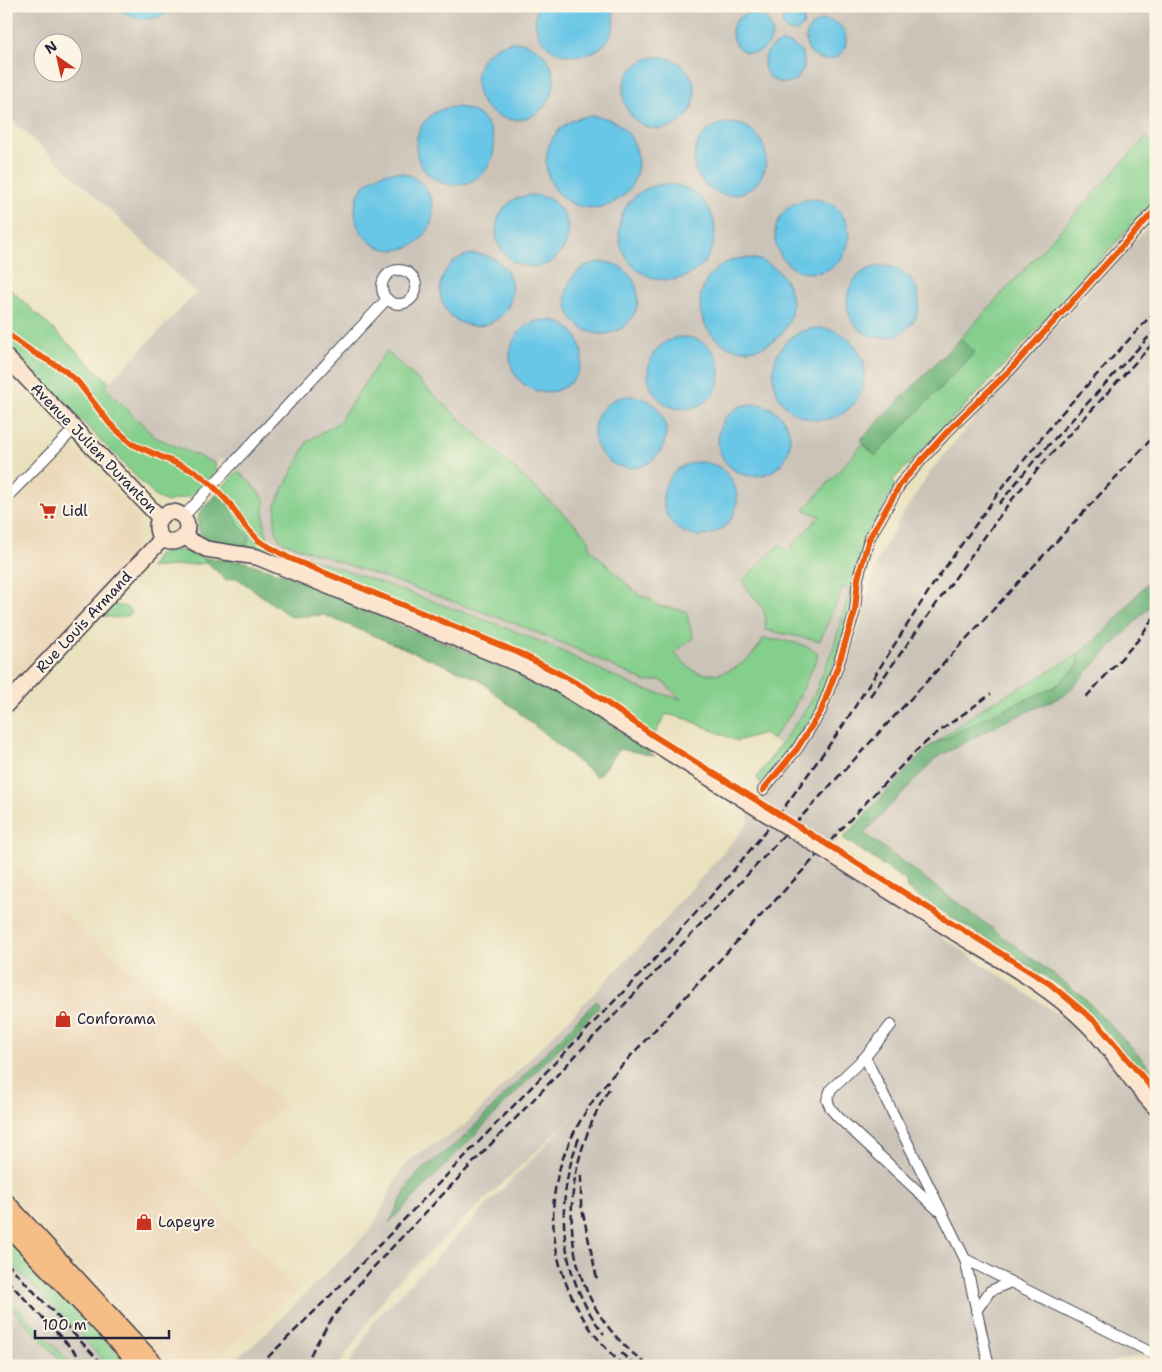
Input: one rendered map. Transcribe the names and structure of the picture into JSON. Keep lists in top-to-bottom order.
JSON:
{
  "streets": {
    "main road": ["Avenue Julien Duranton", "Rue Louis Armand"]
  },
  "crossings": [
    ["Avenue Julien Duranton", "Rue Louis Armand"]
  ],
  "places": {
    "supermarket": ["Lidl"],
    "shop": ["Conforama", "Lapeyre"]
  },
  "scale_bar": "100 m",
  "north": "top left"
}
